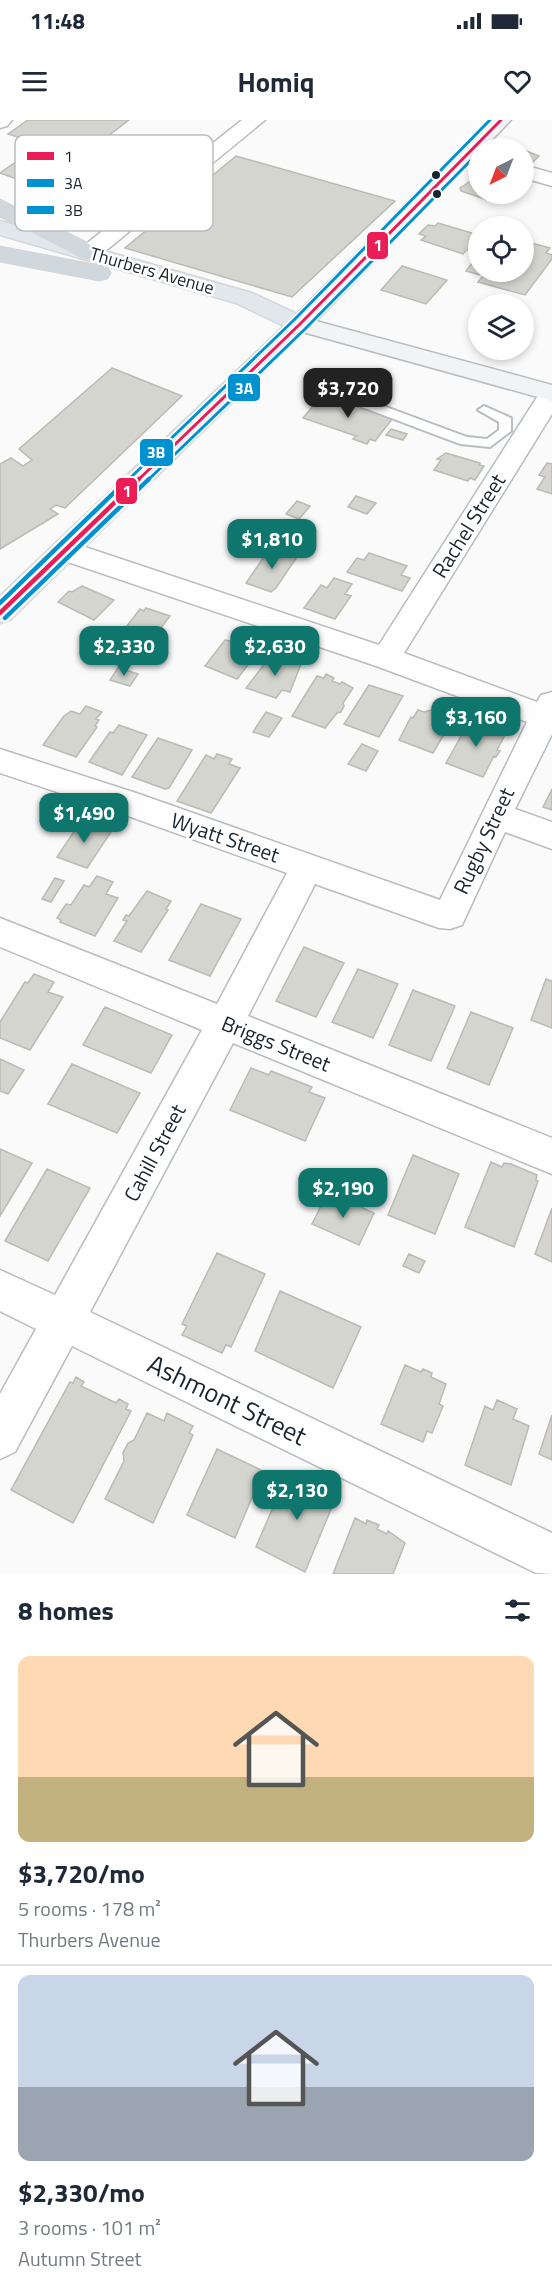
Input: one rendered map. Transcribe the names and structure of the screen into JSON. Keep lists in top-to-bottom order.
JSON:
{
  "streets": {
    "main road": ["Thurbers Avenue"],
    "street": [
      "Rachel Street",
      "Wyatt Street",
      "Rugby Street",
      "Briggs Street",
      "Cahill Street",
      "Ashmont Street"
    ]
  },
  "crossings": [
    ["Thurbers Avenue", "Rachel Street"],
    ["Wyatt Street", "Rugby Street"],
    ["Wyatt Street", "Cahill Street"],
    ["Briggs Street", "Cahill Street"],
    ["Cahill Street", "Ashmont Street"]
  ],
  "lines": ["transit line 1", "transit line 3B", "transit line 3A"],
  "legend": ["1", "3A", "3B"],
  "north": "bottom left",
  "page": {
    "status": "11:48",
    "header": "Homiq",
    "price": [
      "$3,720",
      "$1,810",
      "$2,330",
      "$2,630",
      "$3,160",
      "$1,490",
      "$2,190",
      "$2,130"
    ],
    "heading": "8 homes",
    "list": [
      {
        "name": "$3,720/mo",
        "note": "5 rooms · 178 m² · Thurbers Avenue"
      },
      {
        "name": "$2,330/mo",
        "note": "3 rooms · 101 m² · Autumn Street"
      }
    ]
  }
}
